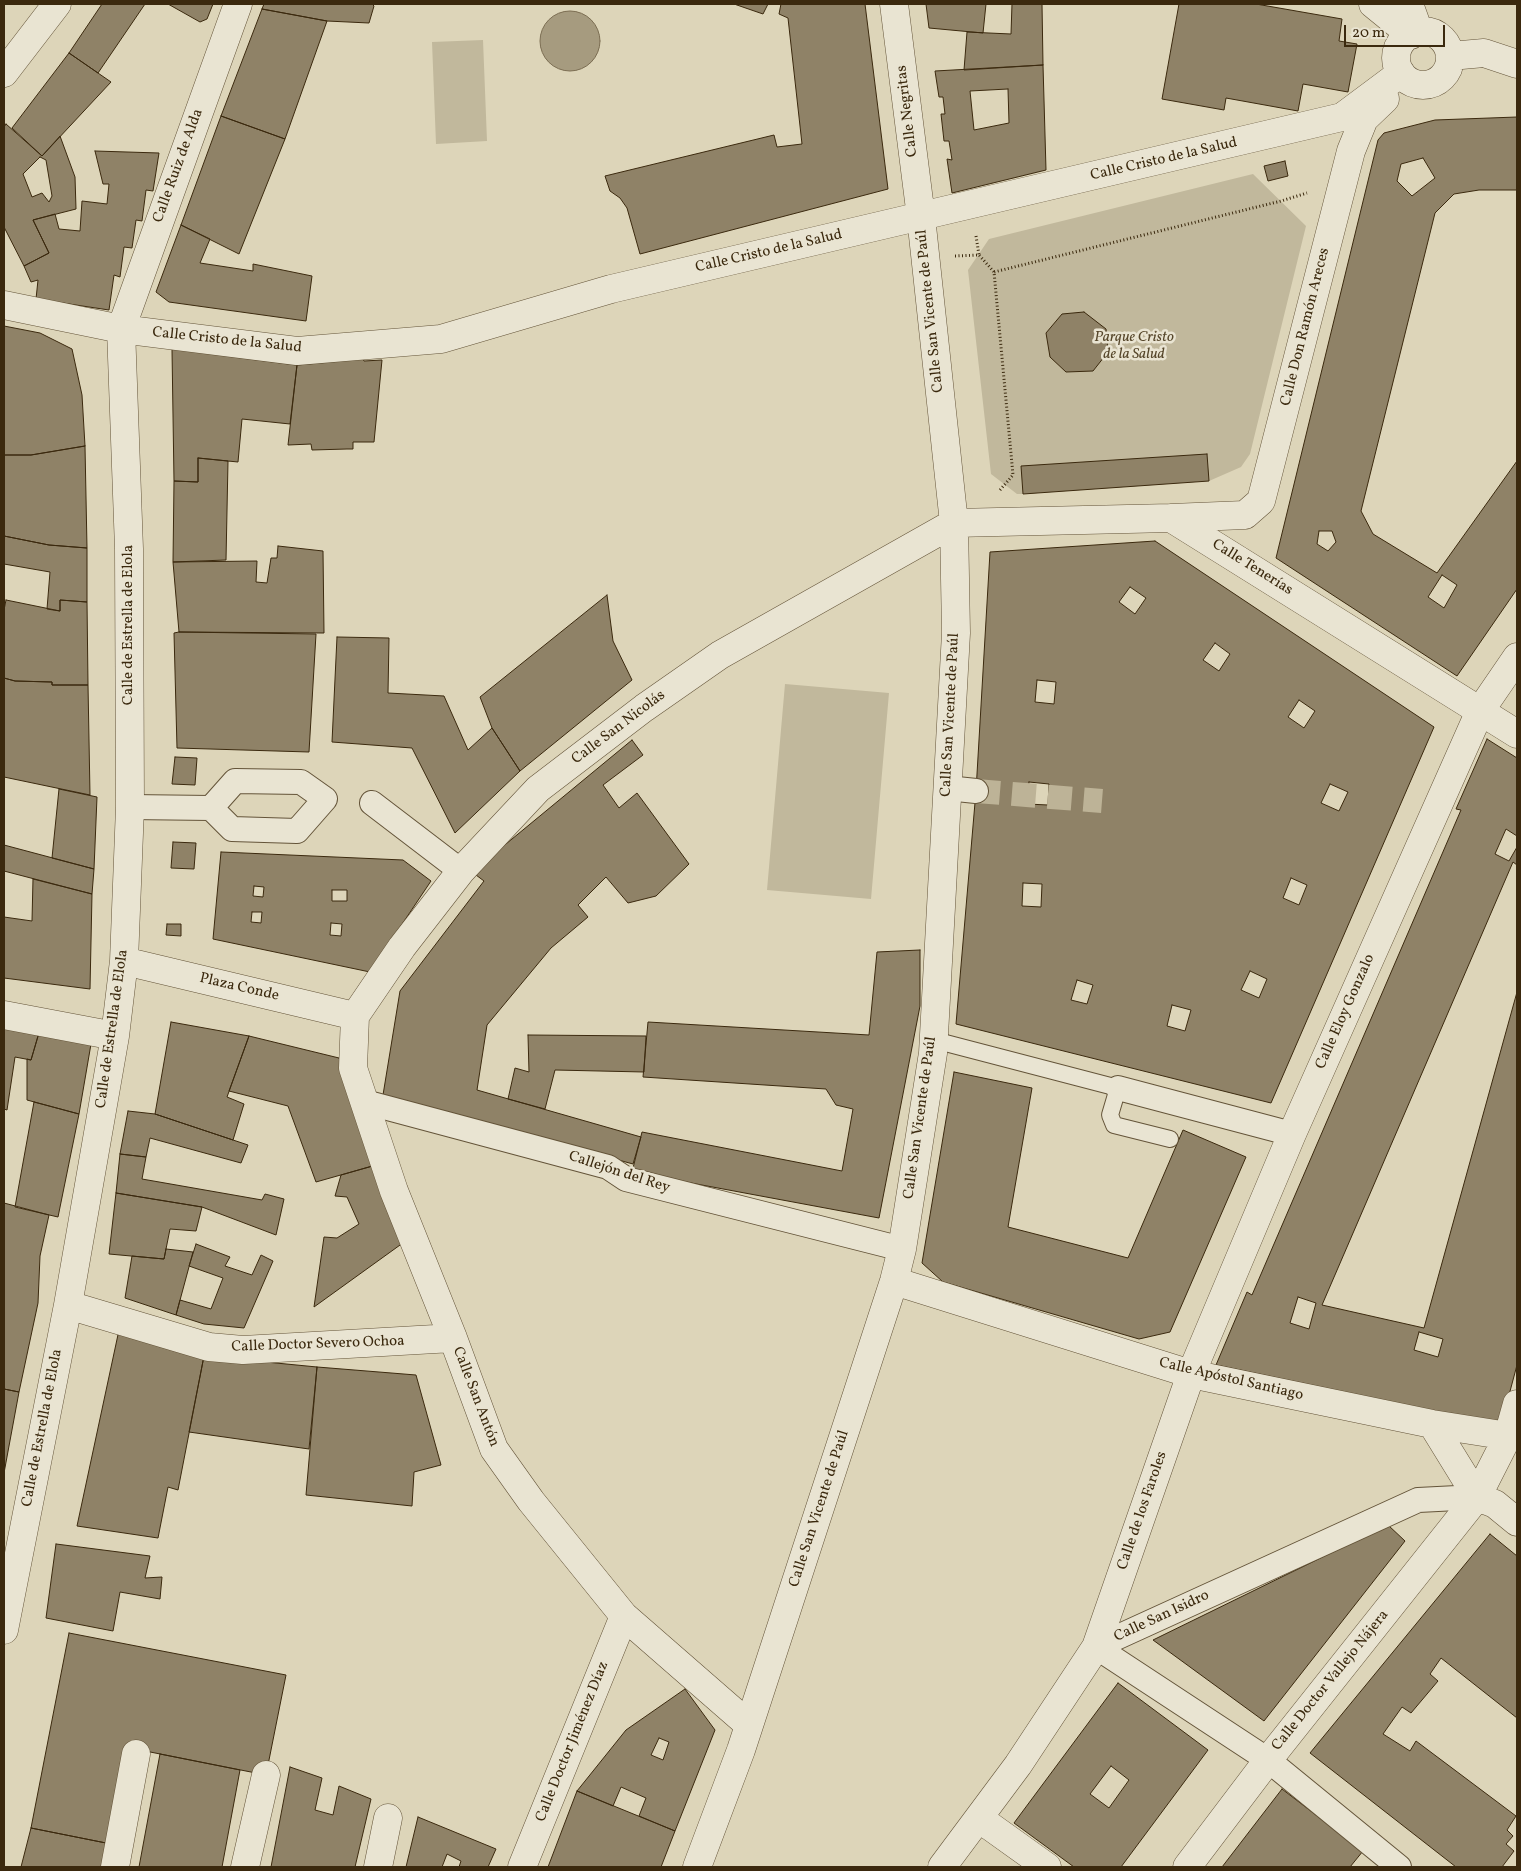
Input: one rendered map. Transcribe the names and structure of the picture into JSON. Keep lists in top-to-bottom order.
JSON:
{
  "streets": {
    "street": [
      "Calle Negritas",
      "Calle Cristo de la Salud",
      "Calle Ruiz de Alda",
      "Calle San Vicente de Paúl",
      "Calle Don Ramón Areces",
      "Calle Tenerías",
      "Calle de Estrella de Elola",
      "Calle San Nicolás",
      "Plaza Conde",
      "Calle Eloy Gonzalo",
      "Callejón del Rey",
      "Calle Doctor Severo Ochoa",
      "Calle Apóstol Santiago",
      "Calle San Antón",
      "Calle de los Faroles",
      "Calle San Isidro",
      "Calle Doctor Vallejo Nájera",
      "Calle Doctor Jiménez Díaz"
    ]
  },
  "crossings": [
    ["Calle Negritas", "Calle Cristo de la Salud"],
    ["Calle Negritas", "Calle San Vicente de Paúl"],
    ["Calle Cristo de la Salud", "Calle Ruiz de Alda"],
    ["Calle Cristo de la Salud", "Calle San Vicente de Paúl"],
    ["Calle Cristo de la Salud", "Calle Don Ramón Areces"],
    ["Calle Cristo de la Salud", "Calle de Estrella de Elola"],
    ["Calle Ruiz de Alda", "Calle de Estrella de Elola"],
    ["Calle San Vicente de Paúl", "Calle San Nicolás"],
    ["Calle San Vicente de Paúl", "Callejón del Rey"],
    ["Calle San Vicente de Paúl", "Calle Apóstol Santiago"],
    ["Calle San Vicente de Paúl", "Calle San Antón"],
    ["Calle Don Ramón Areces", "Calle Tenerías"],
    ["Calle Tenerías", "Calle Eloy Gonzalo"],
    ["Calle de Estrella de Elola", "Plaza Conde"],
    ["Calle de Estrella de Elola", "Calle Doctor Severo Ochoa"],
    ["Calle San Nicolás", "Plaza Conde"],
    ["Calle San Nicolás", "Calle San Antón"],
    ["Plaza Conde", "Calle San Antón"],
    ["Calle Eloy Gonzalo", "Calle Apóstol Santiago"],
    ["Calle Eloy Gonzalo", "Calle de los Faroles"],
    ["Callejón del Rey", "Calle San Antón"],
    ["Calle Doctor Severo Ochoa", "Calle San Antón"],
    ["Calle Apóstol Santiago", "Calle de los Faroles"],
    ["Calle Apóstol Santiago", "Calle Doctor Vallejo Nájera"],
    ["Calle San Antón", "Calle Doctor Jiménez Díaz"],
    ["Calle de los Faroles", "Calle San Isidro"],
    ["Calle San Isidro", "Calle Doctor Vallejo Nájera"]
  ],
  "parks": ["Parque Cristo de la Salud"],
  "scale_bar": "20 m"
}
